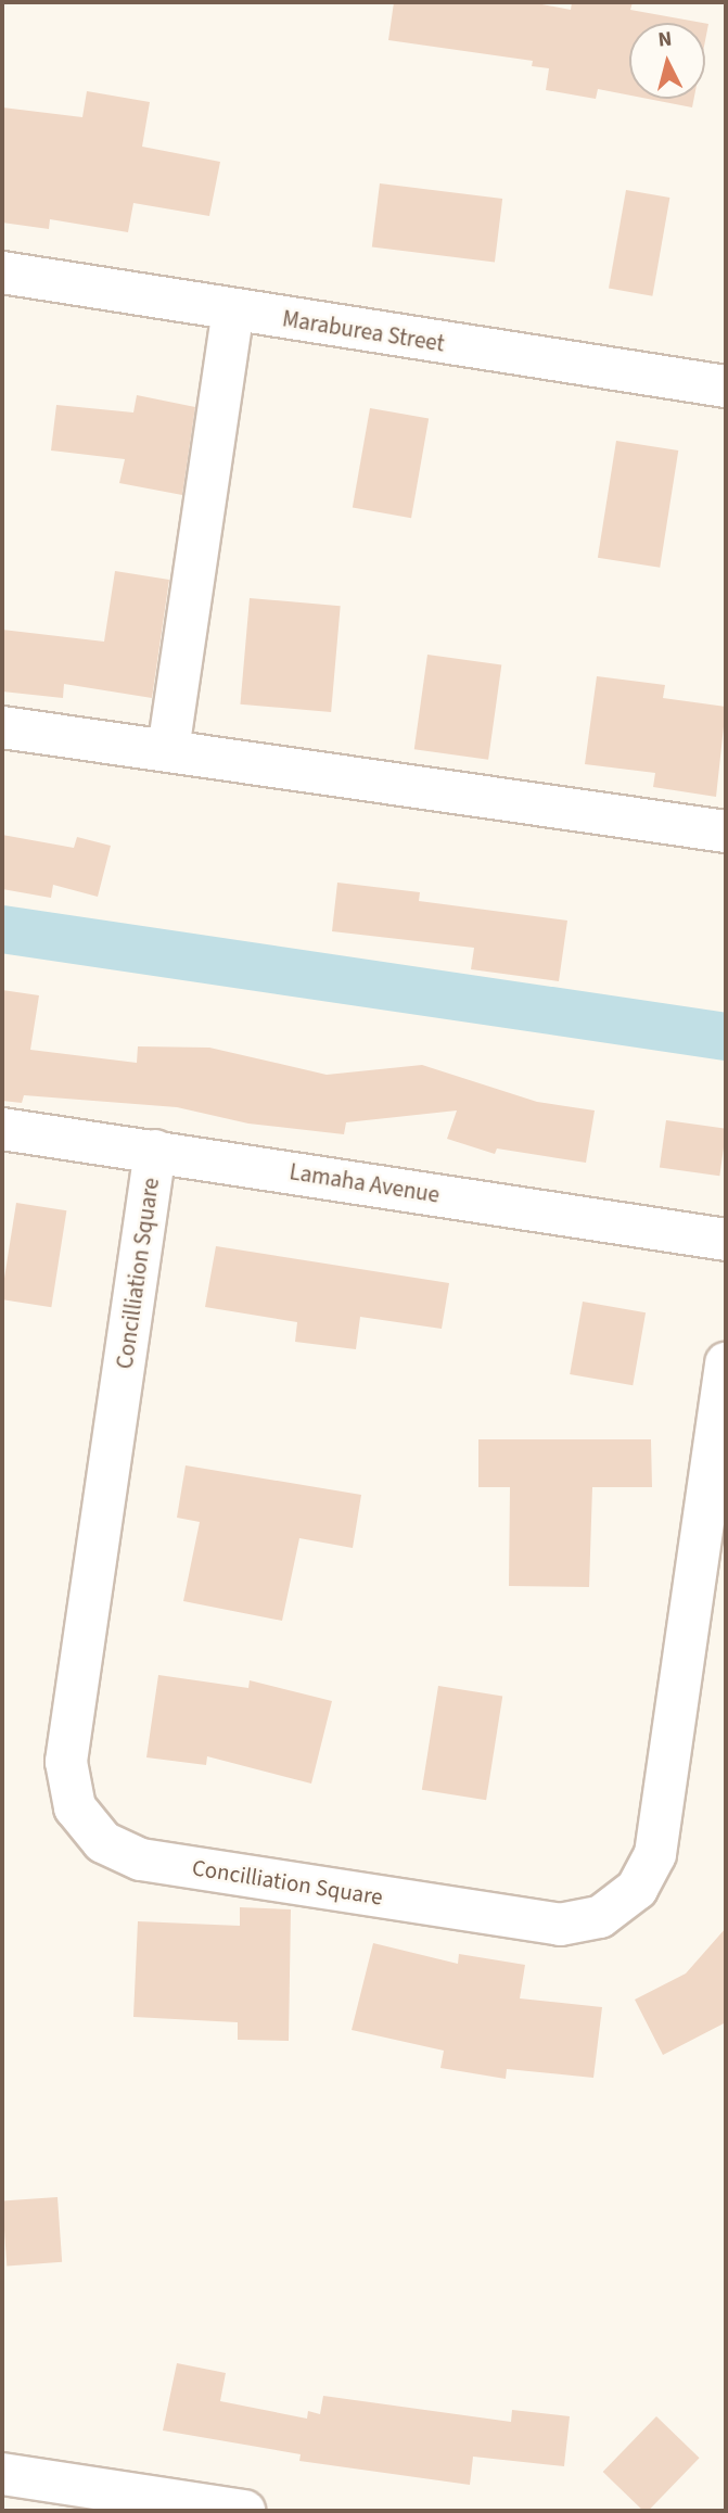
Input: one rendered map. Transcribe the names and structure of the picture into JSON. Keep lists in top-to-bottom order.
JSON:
{
  "streets": {
    "street": ["Maraburea Street", "Lamaha Avenue", "Concilliation Square"]
  },
  "crossings": [
    ["Lamaha Avenue", "Concilliation Square"]
  ],
  "north": "top"
}
